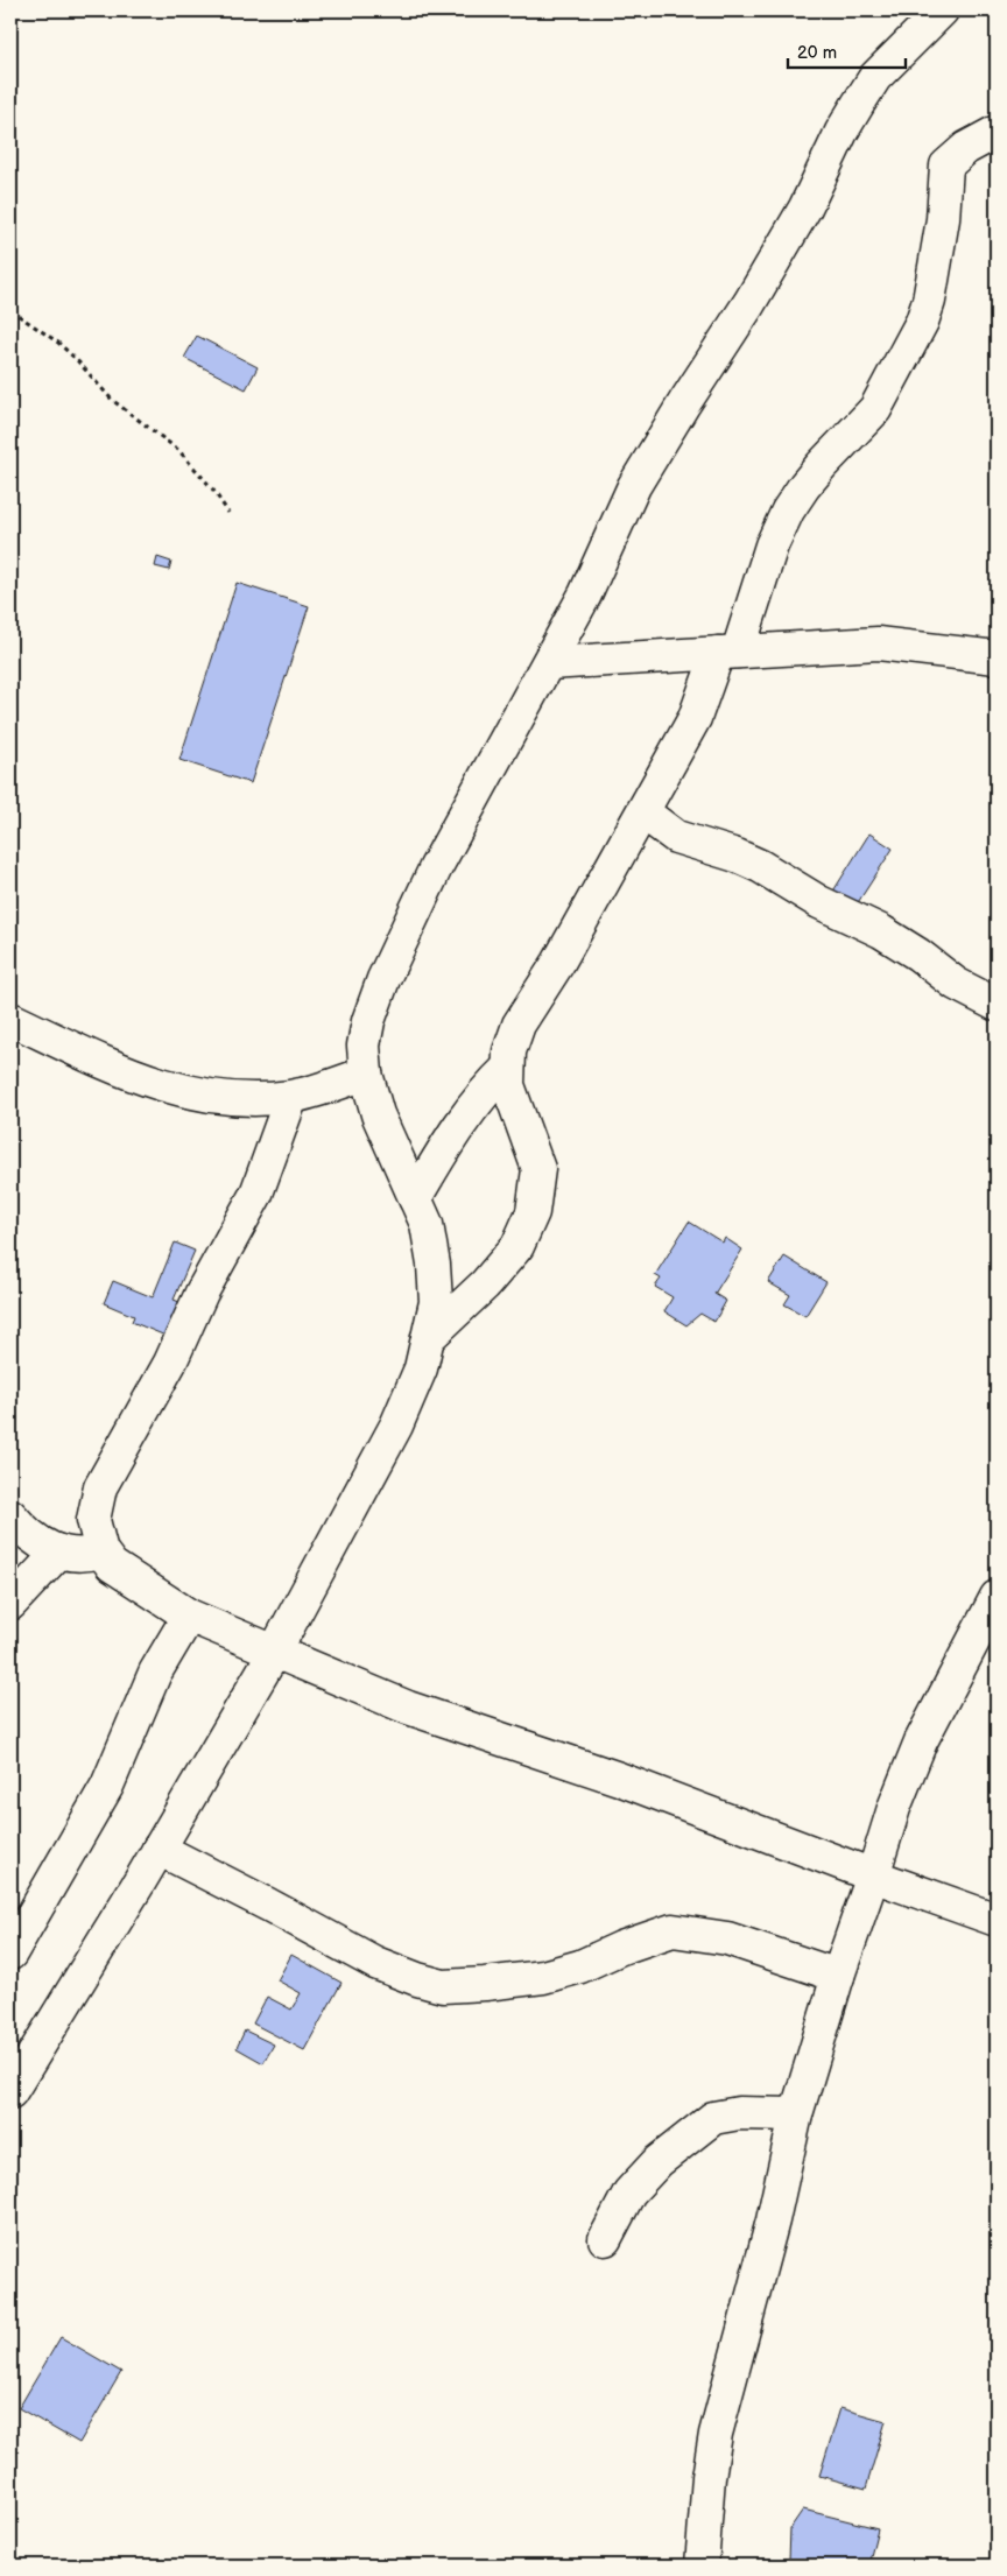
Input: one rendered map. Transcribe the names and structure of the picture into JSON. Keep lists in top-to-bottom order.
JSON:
{
  "scale_bar": "20 m"
}
